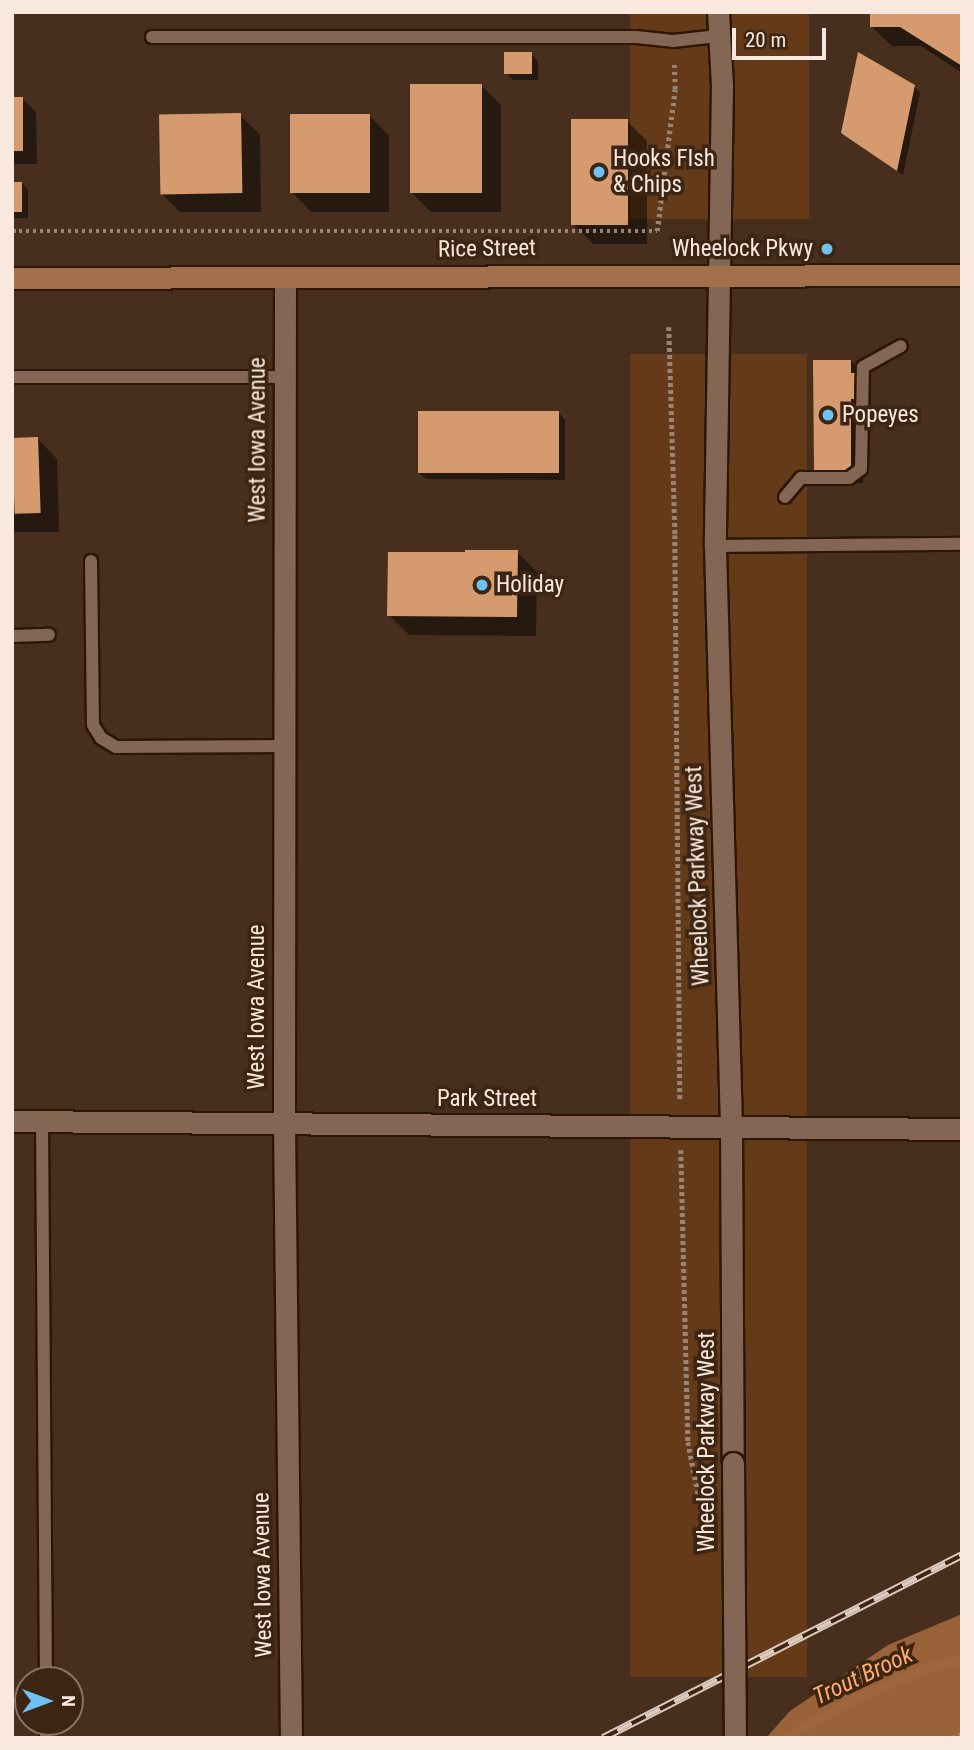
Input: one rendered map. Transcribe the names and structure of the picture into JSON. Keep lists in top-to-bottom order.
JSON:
{
  "streets": {
    "main road": ["Rice Street"],
    "street": ["West Iowa Avenue", "Wheelock Parkway West", "Park Street"]
  },
  "crossings": [
    ["Rice Street", "West Iowa Avenue"],
    ["Rice Street", "Wheelock Parkway West"],
    ["West Iowa Avenue", "Park Street"],
    ["Wheelock Parkway West", "Park Street"]
  ],
  "water": ["Trout Brook"],
  "places": [
    "Hooks FIsh & Chips",
    "Wheelock Pkwy",
    "Popeyes",
    "Holiday"
  ],
  "scale_bar": "20 m",
  "north": "right"
}
